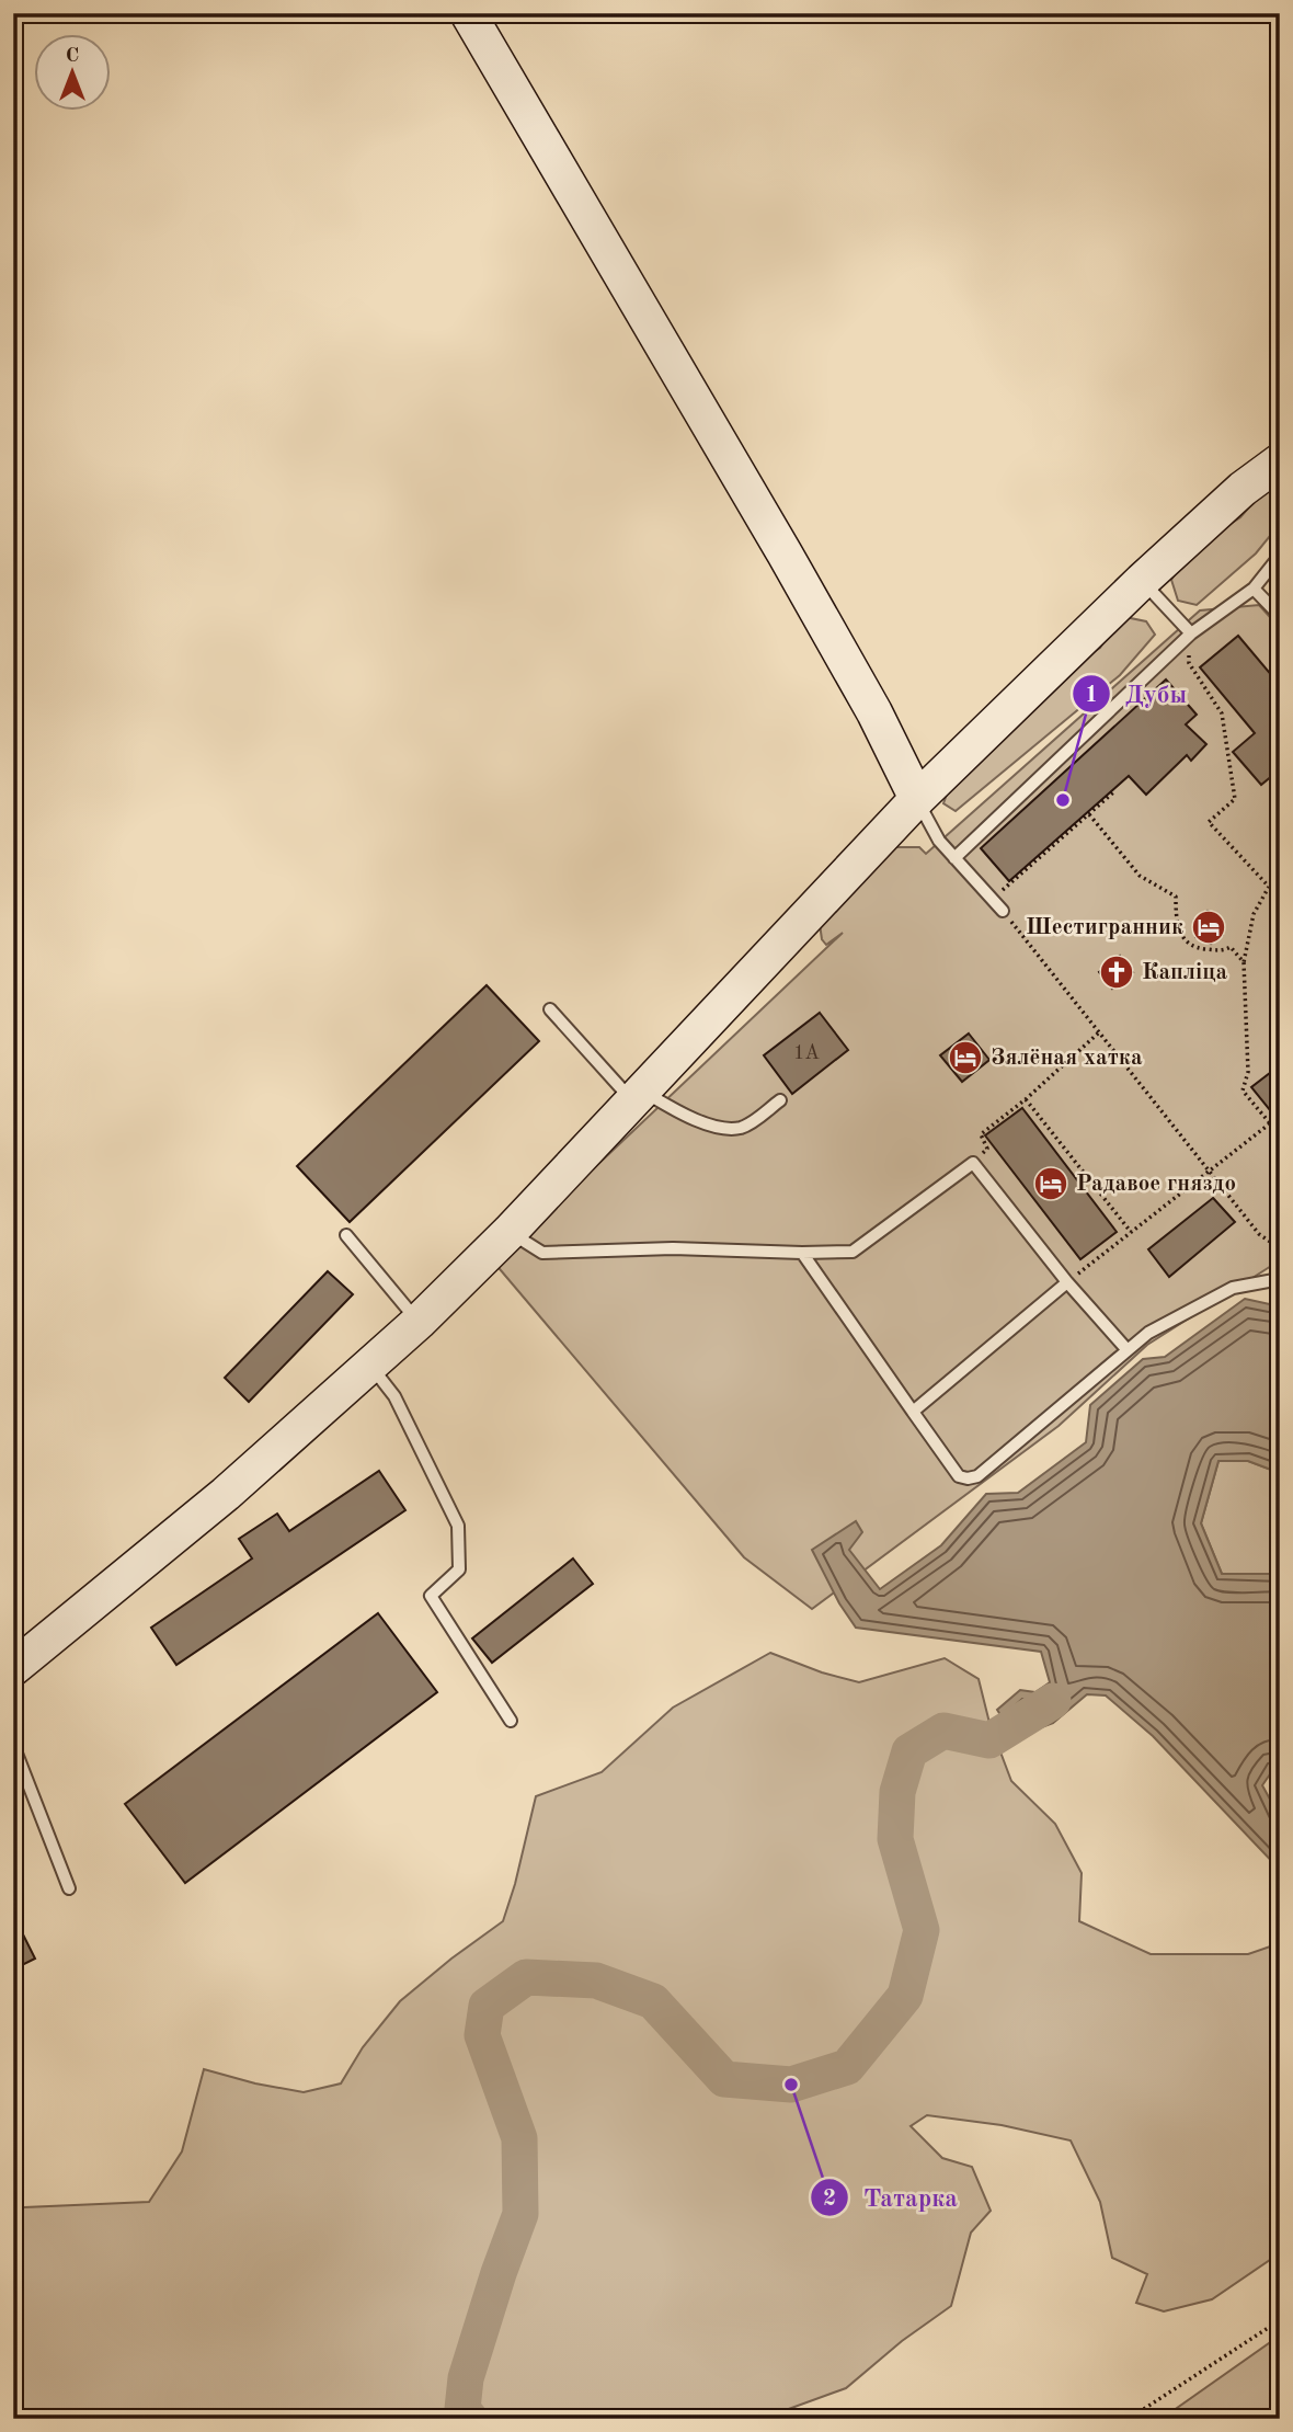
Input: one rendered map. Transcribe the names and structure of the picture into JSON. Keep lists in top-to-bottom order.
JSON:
{
  "places": {
    "other": ["Дубы", "Татарка"],
    "hotel": ["Шестигранник", "Зялёная хатка", "Радавое гняздо"],
    "church": ["Капліца"]
  },
  "house_numbers": ["1А"],
  "north": "top"
}
